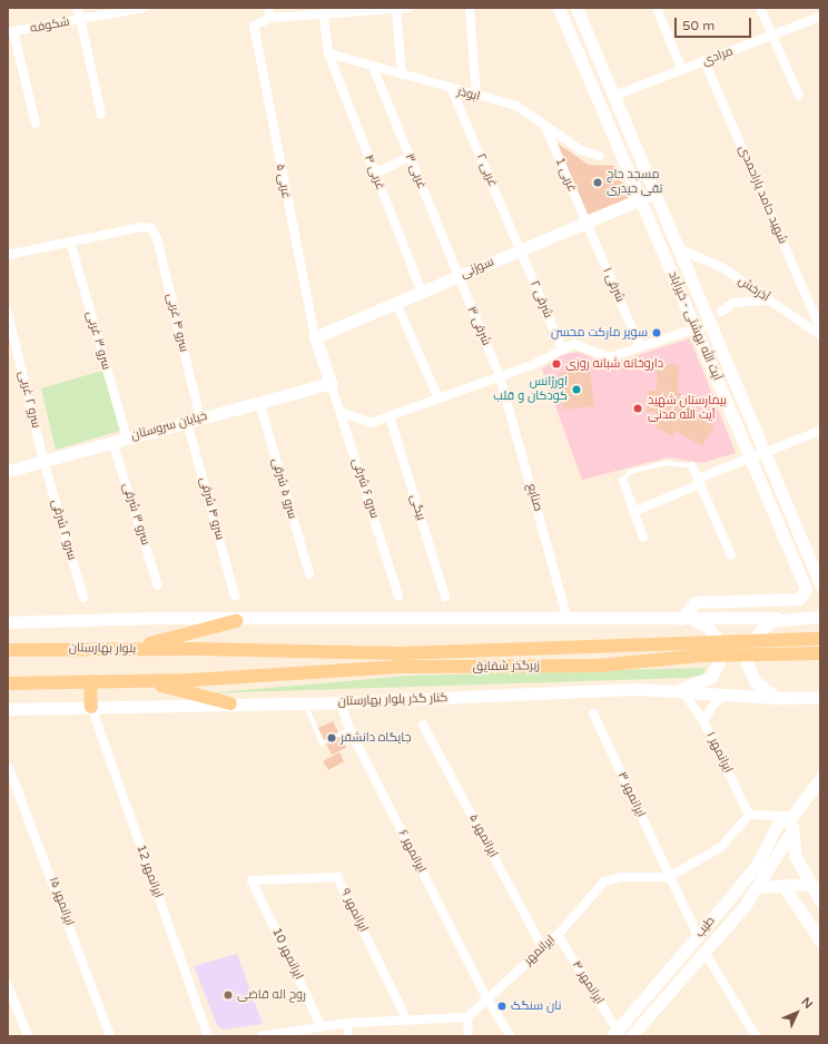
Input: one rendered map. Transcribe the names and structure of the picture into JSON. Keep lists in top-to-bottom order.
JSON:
{
  "streets": {
    "main road": [
      "سوزنی",
      "آیت الله بهشتی - خیرآباد",
      "خیابان سروستان",
      "بلوار بهارستان",
      "زیرگذر شقایق",
      "کنار گذر بلوار بهارستان",
      "طیب"
    ],
    "street": [
      "شکوفه",
      "مرادی",
      "ابوذر",
      "غربی ۲",
      "غربی ۳",
      "غربی ۴",
      "غربی 1",
      "غربی ۵",
      "شهید حامد یاراحمدی",
      "شرقی ۱",
      "آذرخش",
      "شرقی ۲",
      "سرو ۴ غربی",
      "شرقی ۳",
      "سرو ۳ غربی",
      "سرو ۲ غربی",
      "سرو ۵ شرقی",
      "سرو ۶ شرقی",
      "صنایع",
      "بیگی",
      "سرو ۴ شرقی",
      "سرو ۳ شرقی",
      "سرو ۲ شرقی",
      "ایرانمهر ۱",
      "ایرانمهر ۳",
      "ایرانمهر ۵",
      "ایرانمهر ۶",
      "ایرانمهر 12",
      "ایرانمهر ۱۵",
      "ایرانمهر ۹",
      "ایرانمهر",
      "ایرانمهر 10",
      "ایرانمهر ۴"
    ]
  },
  "crossings": [
    ["مرادی", "شهید حامد یاراحمدی"],
    ["مرادی", "آیت الله بهشتی - خیرآباد"],
    ["ابوذر", "غربی ۲"],
    ["ابوذر", "غربی ۳"],
    ["ابوذر", "غربی ۴"],
    ["ابوذر", "غربی 1"],
    ["غربی ۲", "سوزنی"],
    ["غربی ۲", "شرقی ۲"],
    ["غربی ۳", "سوزنی"],
    ["غربی ۳", "شرقی ۳"],
    ["غربی ۴", "سوزنی"],
    ["غربی 1", "سوزنی"],
    ["غربی 1", "شرقی ۱"],
    ["غربی ۵", "سوزنی"],
    ["سوزنی", "شرقی ۱"],
    ["سوزنی", "شرقی ۲"],
    ["سوزنی", "شرقی ۳"],
    ["سوزنی", "آیت الله بهشتی - خیرآباد"],
    ["آذرخش", "آیت الله بهشتی - خیرآباد"],
    ["سرو ۴ غربی", "سرو ۳ غربی"],
    ["سرو ۴ غربی", "خیابان سروستان"],
    ["شرقی ۳", "صنایع"],
    ["سرو ۳ غربی", "خیابان سروستان"],
    ["سرو ۲ غربی", "خیابان سروستان"],
    ["سرو ۲ غربی", "سرو ۲ شرقی"],
    ["خیابان سروستان", "سرو ۵ شرقی"],
    ["خیابان سروستان", "سرو ۶ شرقی"],
    ["خیابان سروستان", "سرو ۴ شرقی"],
    ["خیابان سروستان", "سرو ۳ شرقی"],
    ["خیابان سروستان", "سرو ۲ شرقی"],
    ["بلوار بهارستان", "زیرگذر شقایق"],
    ["کنار گذر بلوار بهارستان", "ایرانمهر ۱"],
    ["کنار گذر بلوار بهارستان", "ایرانمهر ۶"],
    ["کنار گذر بلوار بهارستان", "ایرانمهر 12"],
    ["ایرانمهر ۱", "ایرانمهر"],
    ["ایرانمهر ۳", "طیب"],
    ["ایرانمهر ۳", "ایرانمهر"],
    ["ایرانمهر ۵", "ایرانمهر"],
    ["ایرانمهر ۶", "ایرانمهر"],
    ["ایرانمهر ۹", "ایرانمهر 10"],
    ["طیب", "ایرانمهر ۴"],
    ["ایرانمهر", "ایرانمهر ۴"]
  ],
  "places": [
    "مسجد حاج تقی حیدری",
    "سوپر مارکت محسن",
    "داروخانه شبانه روزی",
    "اورژانس کودکان و قلب",
    "بیمارستان شهید آیت الله مدنی",
    "جایگاه دانشفر",
    "روح اله قاضی",
    "نان سنگک"
  ],
  "scale_bar": "50 m",
  "north": "top right"
}
